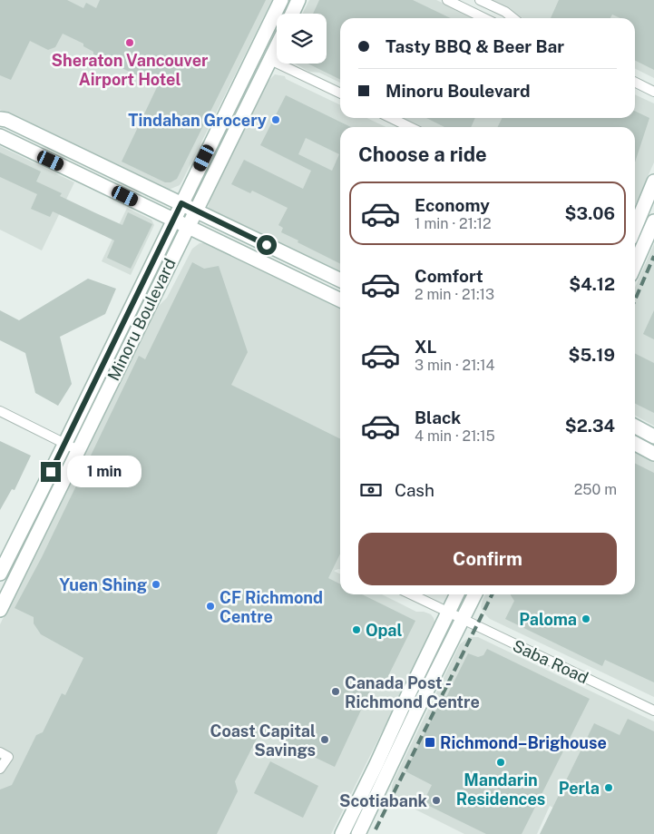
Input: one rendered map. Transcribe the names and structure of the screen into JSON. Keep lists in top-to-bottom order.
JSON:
{
  "streets": {
    "main road": ["Minoru Boulevard"],
    "street": ["Saba Road"]
  },
  "places": {
    "other": [
      "Sheraton Vancouver Airport Hotel",
      "Tindahan Grocery",
      "Yuen Shing",
      "CF Richmond Centre",
      "Paloma",
      "Opal",
      "Canada Post - Richmond Centre",
      "Coast Capital Savings",
      "Mandarin Residences",
      "Perla",
      "Scotiabank"
    ],
    "transit": ["Richmond–Brighouse"]
  },
  "page": {
    "banner": ["Tasty BBQ & Beer Bar", "Minoru Boulevard"],
    "heading": "Choose a ride",
    "list": [
      {
        "name": "Economy",
        "note": "1 min · 21:12",
        "value": "$3.06"
      },
      {
        "name": "Comfort",
        "note": "2 min · 21:13",
        "value": "$4.12"
      },
      {
        "name": "XL",
        "note": "3 min · 21:14",
        "value": "$5.19"
      },
      {
        "name": "Black",
        "note": "4 min · 21:15",
        "value": "$2.34"
      }
    ],
    "bubble": "1 min",
    "pay": ["Cash", "250 m"],
    "buttons": "Confirm"
  }
}
